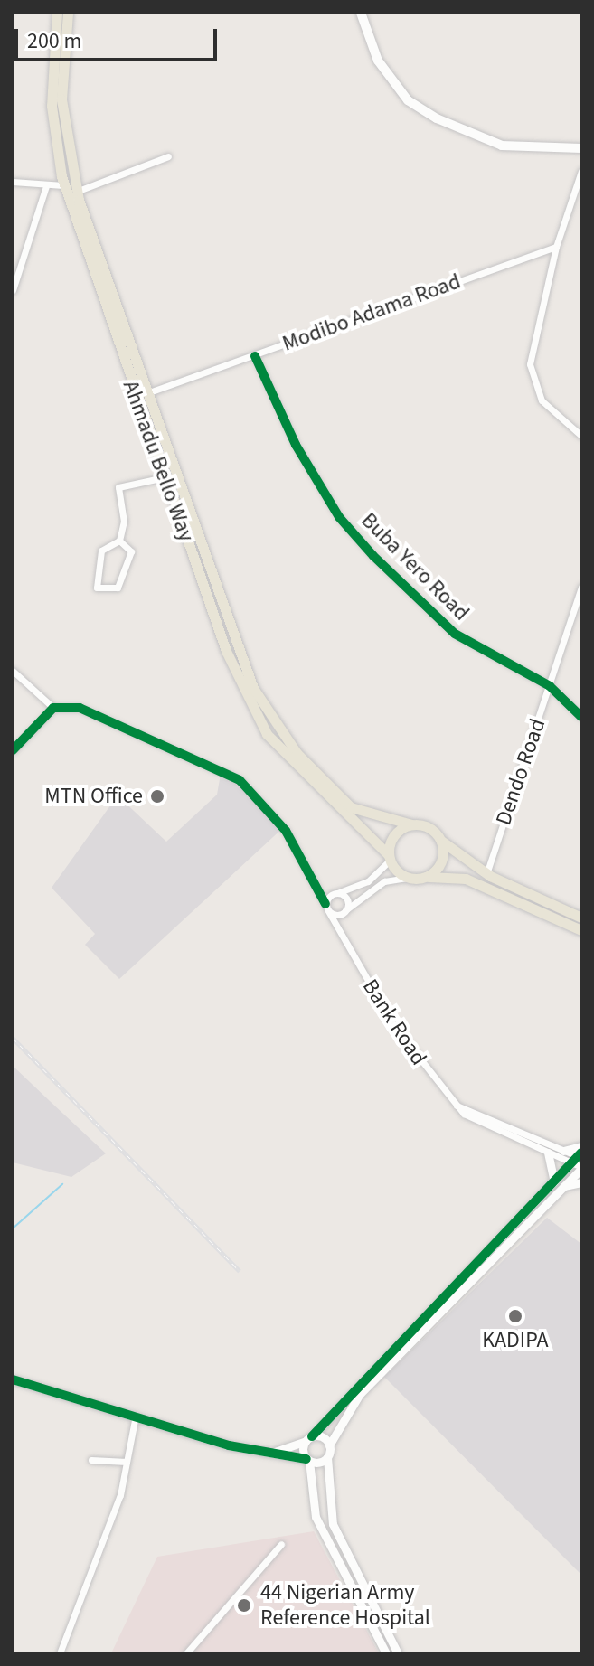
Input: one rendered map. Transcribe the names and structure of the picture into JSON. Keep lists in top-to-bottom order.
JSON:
{
  "streets": {
    "main road": ["Ahmadu Bello Way"],
    "street": [
      "Modibo Adama Road",
      "Buba Yero Road",
      "Dendo Road",
      "Bank Road"
    ]
  },
  "crossings": [
    ["Modibo Adama Road", "Ahmadu Bello Way"],
    ["Modibo Adama Road", "Buba Yero Road"],
    ["Buba Yero Road", "Dendo Road"]
  ],
  "places": ["MTN Office", "KADIPA", "44 Nigerian Army Reference Hospital"],
  "scale_bar": "200 m"
}
